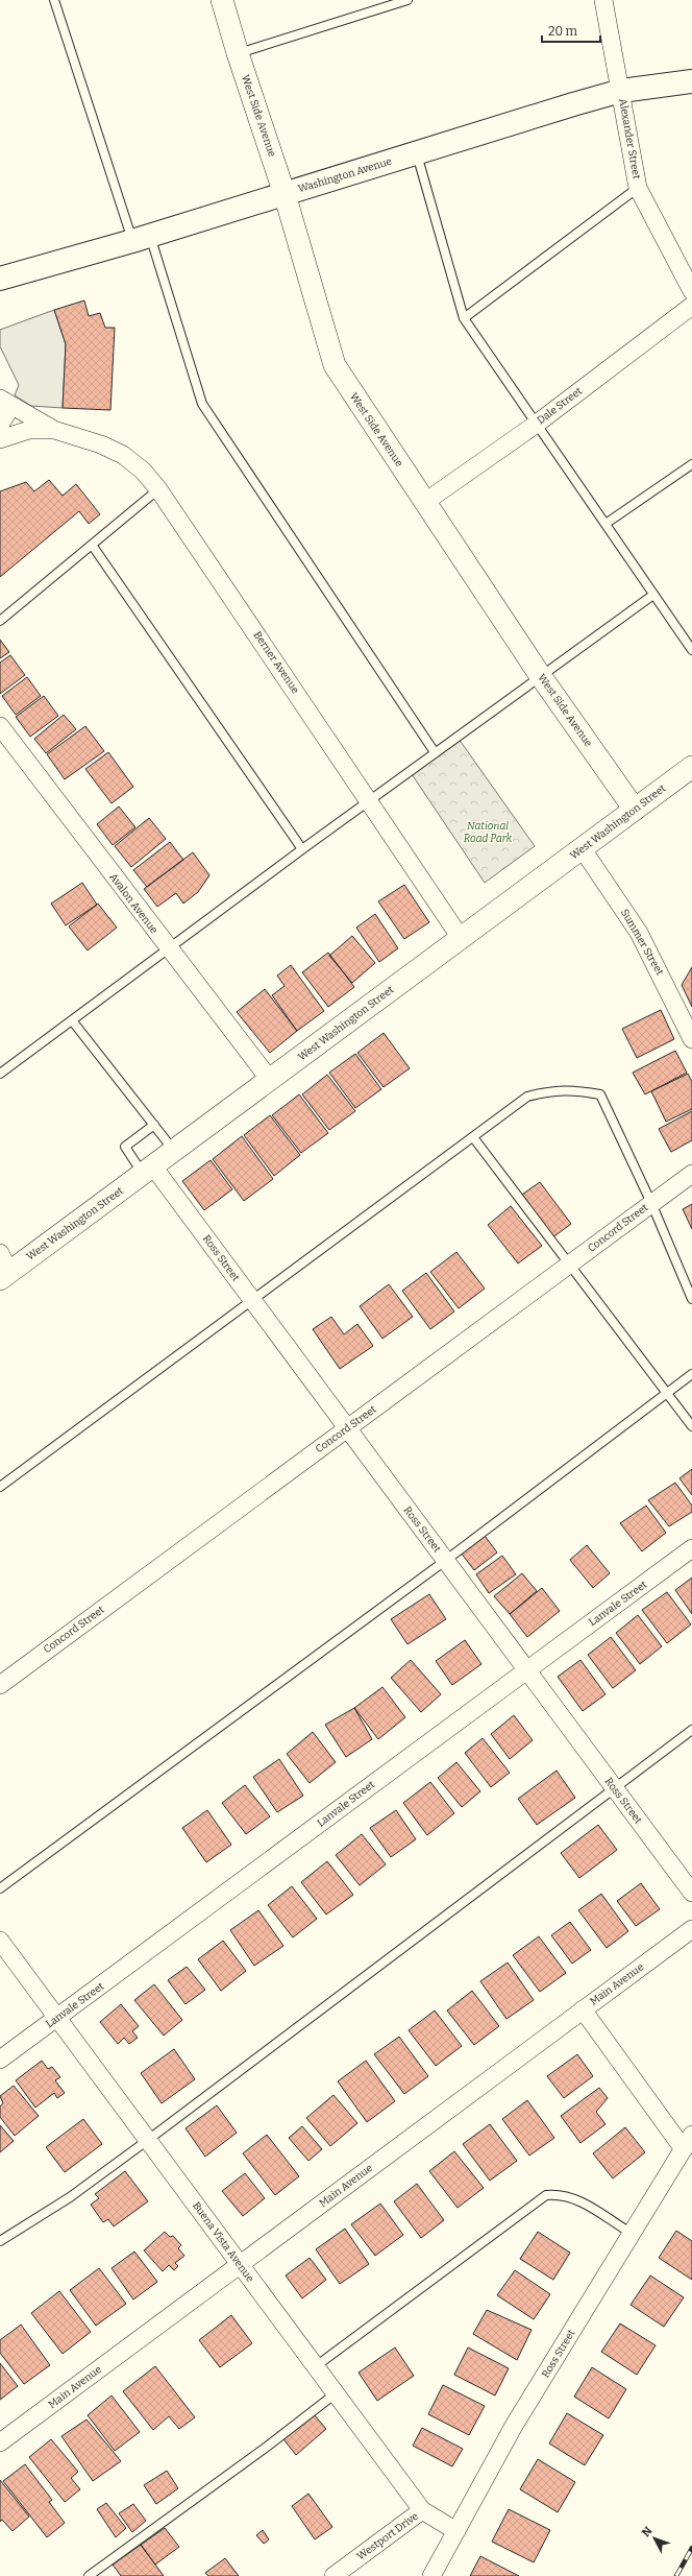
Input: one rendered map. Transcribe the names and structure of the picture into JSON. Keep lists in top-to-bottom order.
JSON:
{
  "streets": {
    "main road": ["Washington Avenue"],
    "street": [
      "West Side Avenue",
      "Alexander Street",
      "Dale Street",
      "Berner Avenue",
      "West Washington Street",
      "Avalon Avenue",
      "Summer Street",
      "Concord Street",
      "Ross Street",
      "Lanvale Street",
      "Main Avenue",
      "Buena Vista Avenue",
      "Westport Drive"
    ]
  },
  "crossings": [
    ["West Side Avenue", "Washington Avenue"],
    ["West Side Avenue", "Dale Street"],
    ["West Side Avenue", "West Washington Street"],
    ["Alexander Street", "Washington Avenue"],
    ["Berner Avenue", "West Washington Street"],
    ["West Washington Street", "Avalon Avenue"],
    ["West Washington Street", "Summer Street"],
    ["West Washington Street", "Ross Street"],
    ["Concord Street", "Ross Street"],
    ["Ross Street", "Lanvale Street"],
    ["Ross Street", "Buena Vista Avenue"],
    ["Lanvale Street", "Buena Vista Avenue"],
    ["Main Avenue", "Buena Vista Avenue"],
    ["Buena Vista Avenue", "Westport Drive"]
  ],
  "parks": ["National Road Park"],
  "scale_bar": "20 m",
  "north": "top left"
}
